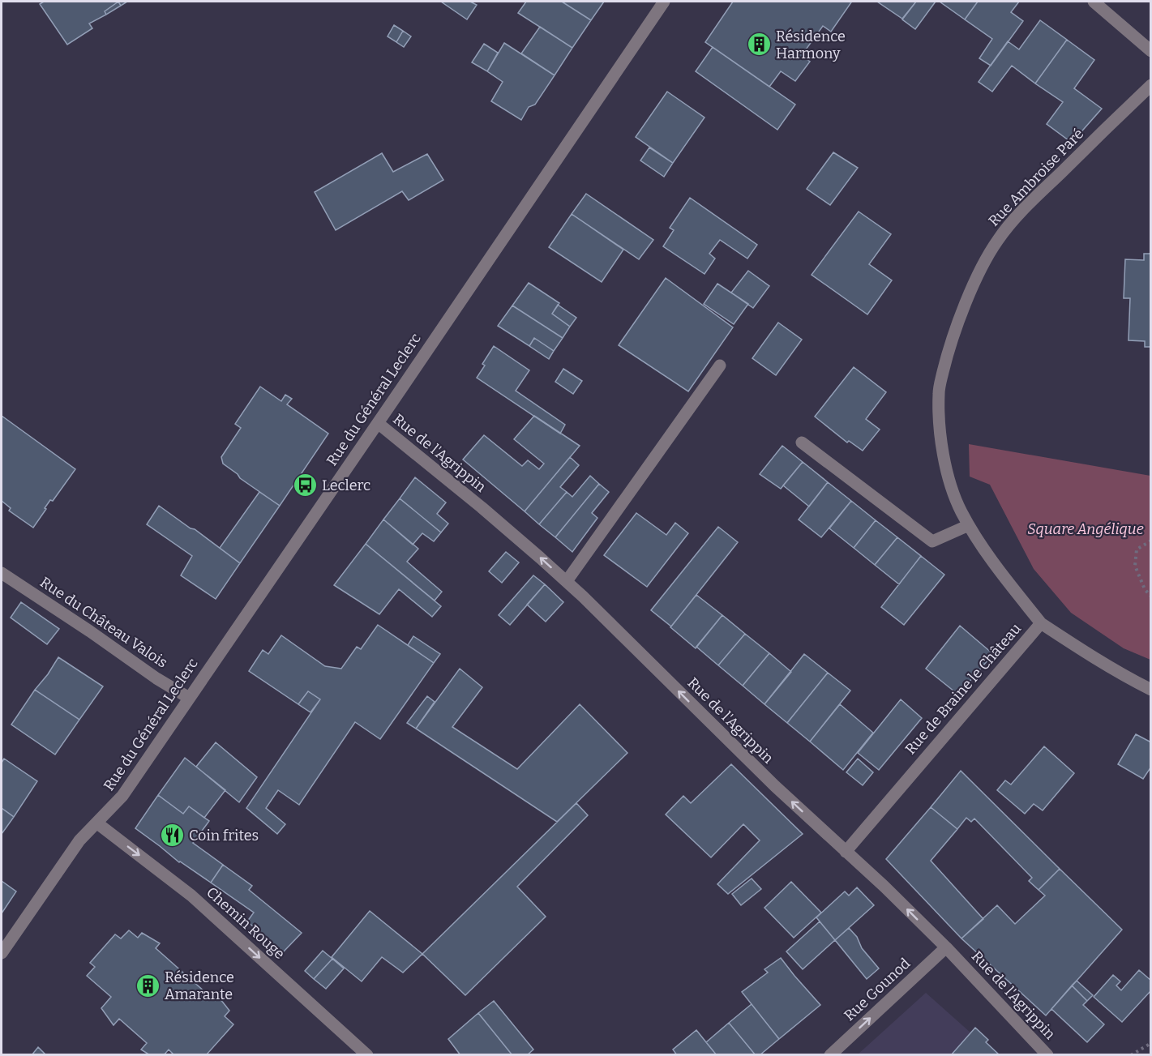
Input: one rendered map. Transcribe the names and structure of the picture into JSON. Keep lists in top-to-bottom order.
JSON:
{
  "streets": {
    "street": [
      "Rue Ambroise Paré",
      "Rue du Général Leclerc",
      "Rue de l'Agrippin",
      "Rue du Château Valois",
      "Rue de Braine le Château",
      "Chemin Rouge",
      "Rue Gounod"
    ]
  },
  "crossings": [
    ["Rue Ambroise Paré", "Rue de Braine le Château"],
    ["Rue du Général Leclerc", "Rue de l'Agrippin"],
    ["Rue du Général Leclerc", "Rue du Château Valois"],
    ["Rue du Général Leclerc", "Chemin Rouge"],
    ["Rue de l'Agrippin", "Rue de Braine le Château"],
    ["Rue de l'Agrippin", "Rue Gounod"]
  ],
  "one_way": ["Rue de l'Agrippin", "Chemin Rouge", "Rue Gounod"],
  "parks": ["Square Angélique"],
  "places": {
    "building": ["Résidence Harmony", "Résidence Amarante"],
    "bus stop": ["Leclerc"],
    "restaurant": ["Coin frites"]
  }
}
